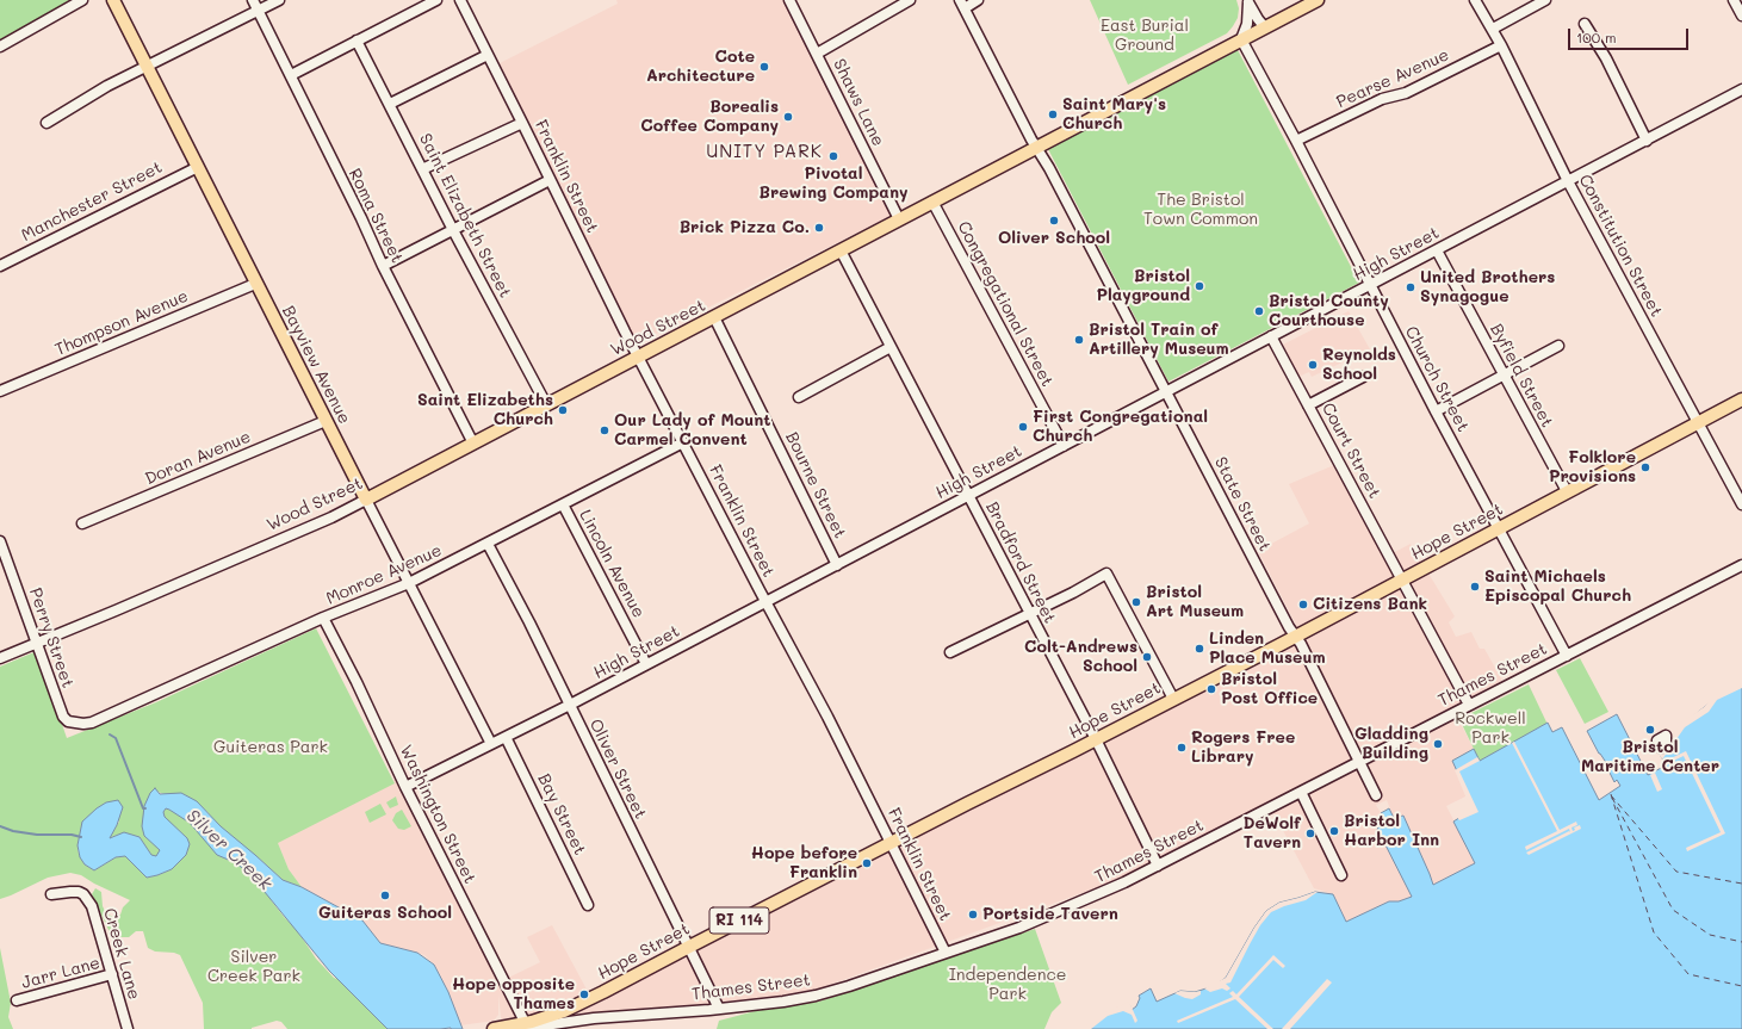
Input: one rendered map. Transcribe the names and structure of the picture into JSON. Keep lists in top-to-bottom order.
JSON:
{
  "streets": {
    "main road": [
      "Wood Street",
      "Bayview Avenue",
      "Hope Street",
      "RI 114"
    ],
    "street": [
      "Pearse Avenue",
      "Shaws Lane",
      "Franklin Street",
      "Manchester Street",
      "Roma Street",
      "Saint Elizabeth Street",
      "Constitution Street",
      "High Street",
      "Congregational Street",
      "Thompson Avenue",
      "Byfield Street",
      "Church Street",
      "Court Street",
      "Doran Avenue",
      "Bourne Street",
      "State Street",
      "Bradford Street",
      "Lincoln Avenue",
      "Monroe Avenue",
      "Perry Street",
      "Thames Street",
      "Oliver Street",
      "Washington Street",
      "Bay Street",
      "Creek Lane",
      "Jarr Lane"
    ]
  },
  "crossings": [
    ["Pearse Avenue", "Constitution Street"],
    ["Pearse Avenue", "Church Street"],
    ["Shaws Lane", "Wood Street"],
    ["Franklin Street", "High Street"],
    ["Franklin Street", "Wood Street"],
    ["Franklin Street", "Hope Street"],
    ["Franklin Street", "Monroe Avenue"],
    ["Franklin Street", "Thames Street"],
    ["Manchester Street", "Bayview Avenue"],
    ["Roma Street", "Wood Street"],
    ["Saint Elizabeth Street", "Wood Street"],
    ["Constitution Street", "High Street"],
    ["Constitution Street", "Hope Street"],
    ["High Street", "Congregational Street"],
    ["High Street", "Bayview Avenue"],
    ["High Street", "Byfield Street"],
    ["High Street", "Church Street"],
    ["High Street", "Court Street"],
    ["High Street", "Bourne Street"],
    ["High Street", "State Street"],
    ["High Street", "Bradford Street"],
    ["High Street", "Lincoln Avenue"],
    ["High Street", "Oliver Street"],
    ["High Street", "Washington Street"],
    ["High Street", "Bay Street"],
    ["Congregational Street", "Wood Street"],
    ["Thompson Avenue", "Bayview Avenue"],
    ["Wood Street", "Bayview Avenue"],
    ["Wood Street", "Church Street"],
    ["Wood Street", "Bourne Street"],
    ["Wood Street", "State Street"],
    ["Wood Street", "Bradford Street"],
    ["Wood Street", "Perry Street"],
    ["Bayview Avenue", "Doran Avenue"],
    ["Bayview Avenue", "Monroe Avenue"],
    ["Byfield Street", "Hope Street"],
    ["Church Street", "Hope Street"],
    ["Church Street", "Thames Street"],
    ["Court Street", "Hope Street"],
    ["Court Street", "Thames Street"],
    ["State Street", "Hope Street"],
    ["State Street", "Thames Street"],
    ["Hope Street", "Bradford Street"],
    ["Hope Street", "Thames Street"],
    ["Hope Street", "Oliver Street"],
    ["Hope Street", "Washington Street"],
    ["Bradford Street", "Thames Street"],
    ["Lincoln Avenue", "Monroe Avenue"],
    ["Monroe Avenue", "Perry Street"],
    ["Monroe Avenue", "Oliver Street"],
    ["Monroe Avenue", "Washington Street"],
    ["Thames Street", "Oliver Street"],
    ["Thames Street", "Washington Street"],
    ["Creek Lane", "Jarr Lane"]
  ],
  "districts": ["UNITY PARK"],
  "water": ["Silver Creek"],
  "parks": [
    "East Burial Ground",
    "The Bristol Town Common",
    "Rockwell Park",
    "Guiteras Park",
    "Silver Creek Park",
    "Independence Park"
  ],
  "places": [
    "Cote Architecture",
    "Saint Mary's Church",
    "Borealis Coffee Company",
    "Pivotal Brewing Company",
    "Oliver School",
    "Brick Pizza Co.",
    "Bristol Playground",
    "United Brothers Synagogue",
    "Bristol County Courthouse",
    "Bristol Train of Artillery Museum",
    "Reynolds School",
    "Saint Elizabeths Church",
    "First Congregational Church",
    "Our Lady of Mount Carmel Convent",
    "Folklore Provisions",
    "Saint Michaels Episcopal Church",
    "Bristol Art Museum",
    "Citizens Bank",
    "Linden Place Museum",
    "Colt-Andrews School",
    "Bristol Post Office",
    "Bristol Maritime Center",
    "Gladding Building",
    "Rogers Free Library",
    "Bristol Harbor Inn",
    "DeWolf Tavern",
    "Hope before Franklin",
    "Guiteras School",
    "Portside Tavern",
    "Hope opposite Thames"
  ],
  "scale_bar": "100 m"
}
